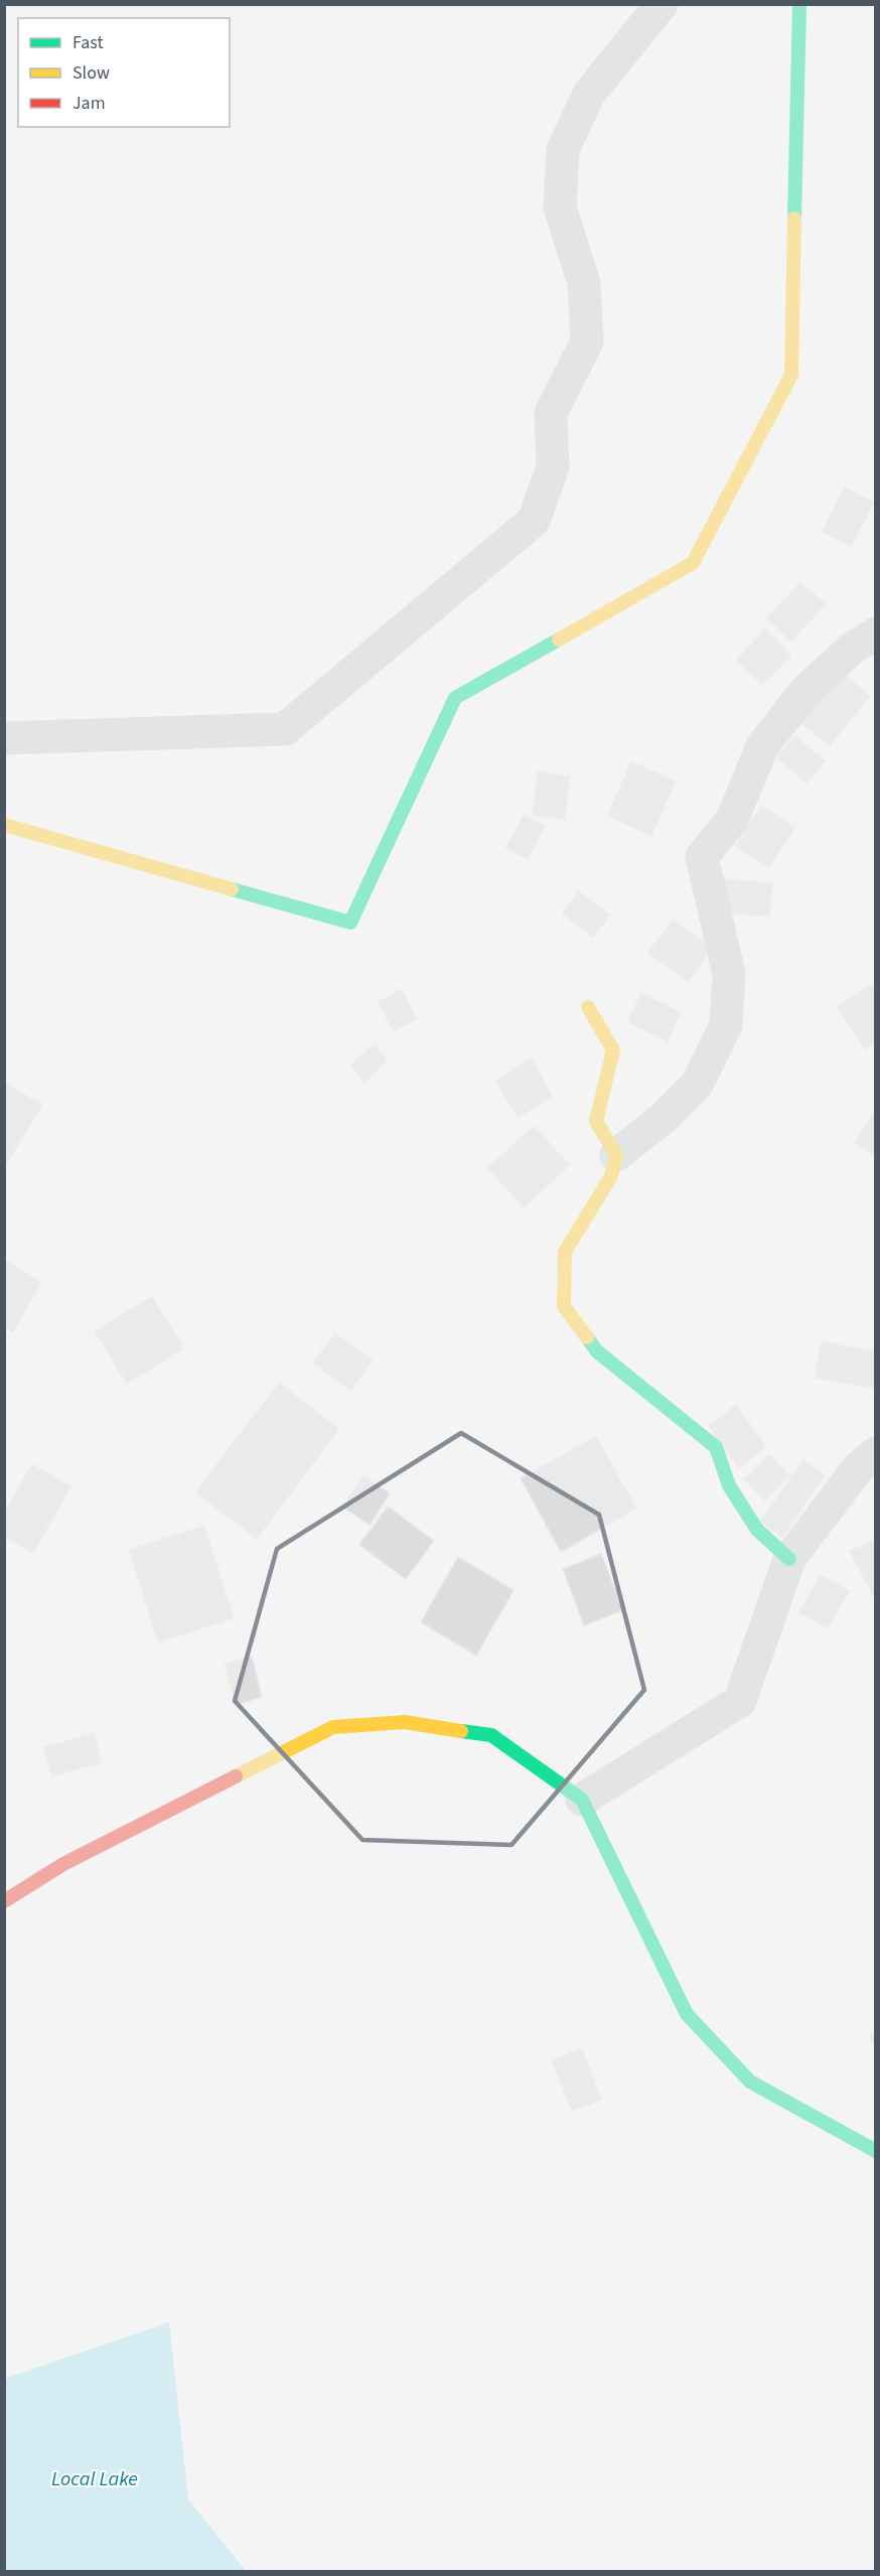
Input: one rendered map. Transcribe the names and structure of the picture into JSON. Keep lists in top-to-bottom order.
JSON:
{
  "water": ["Local Lake"],
  "legend": ["Fast", "Slow", "Jam"]
}
